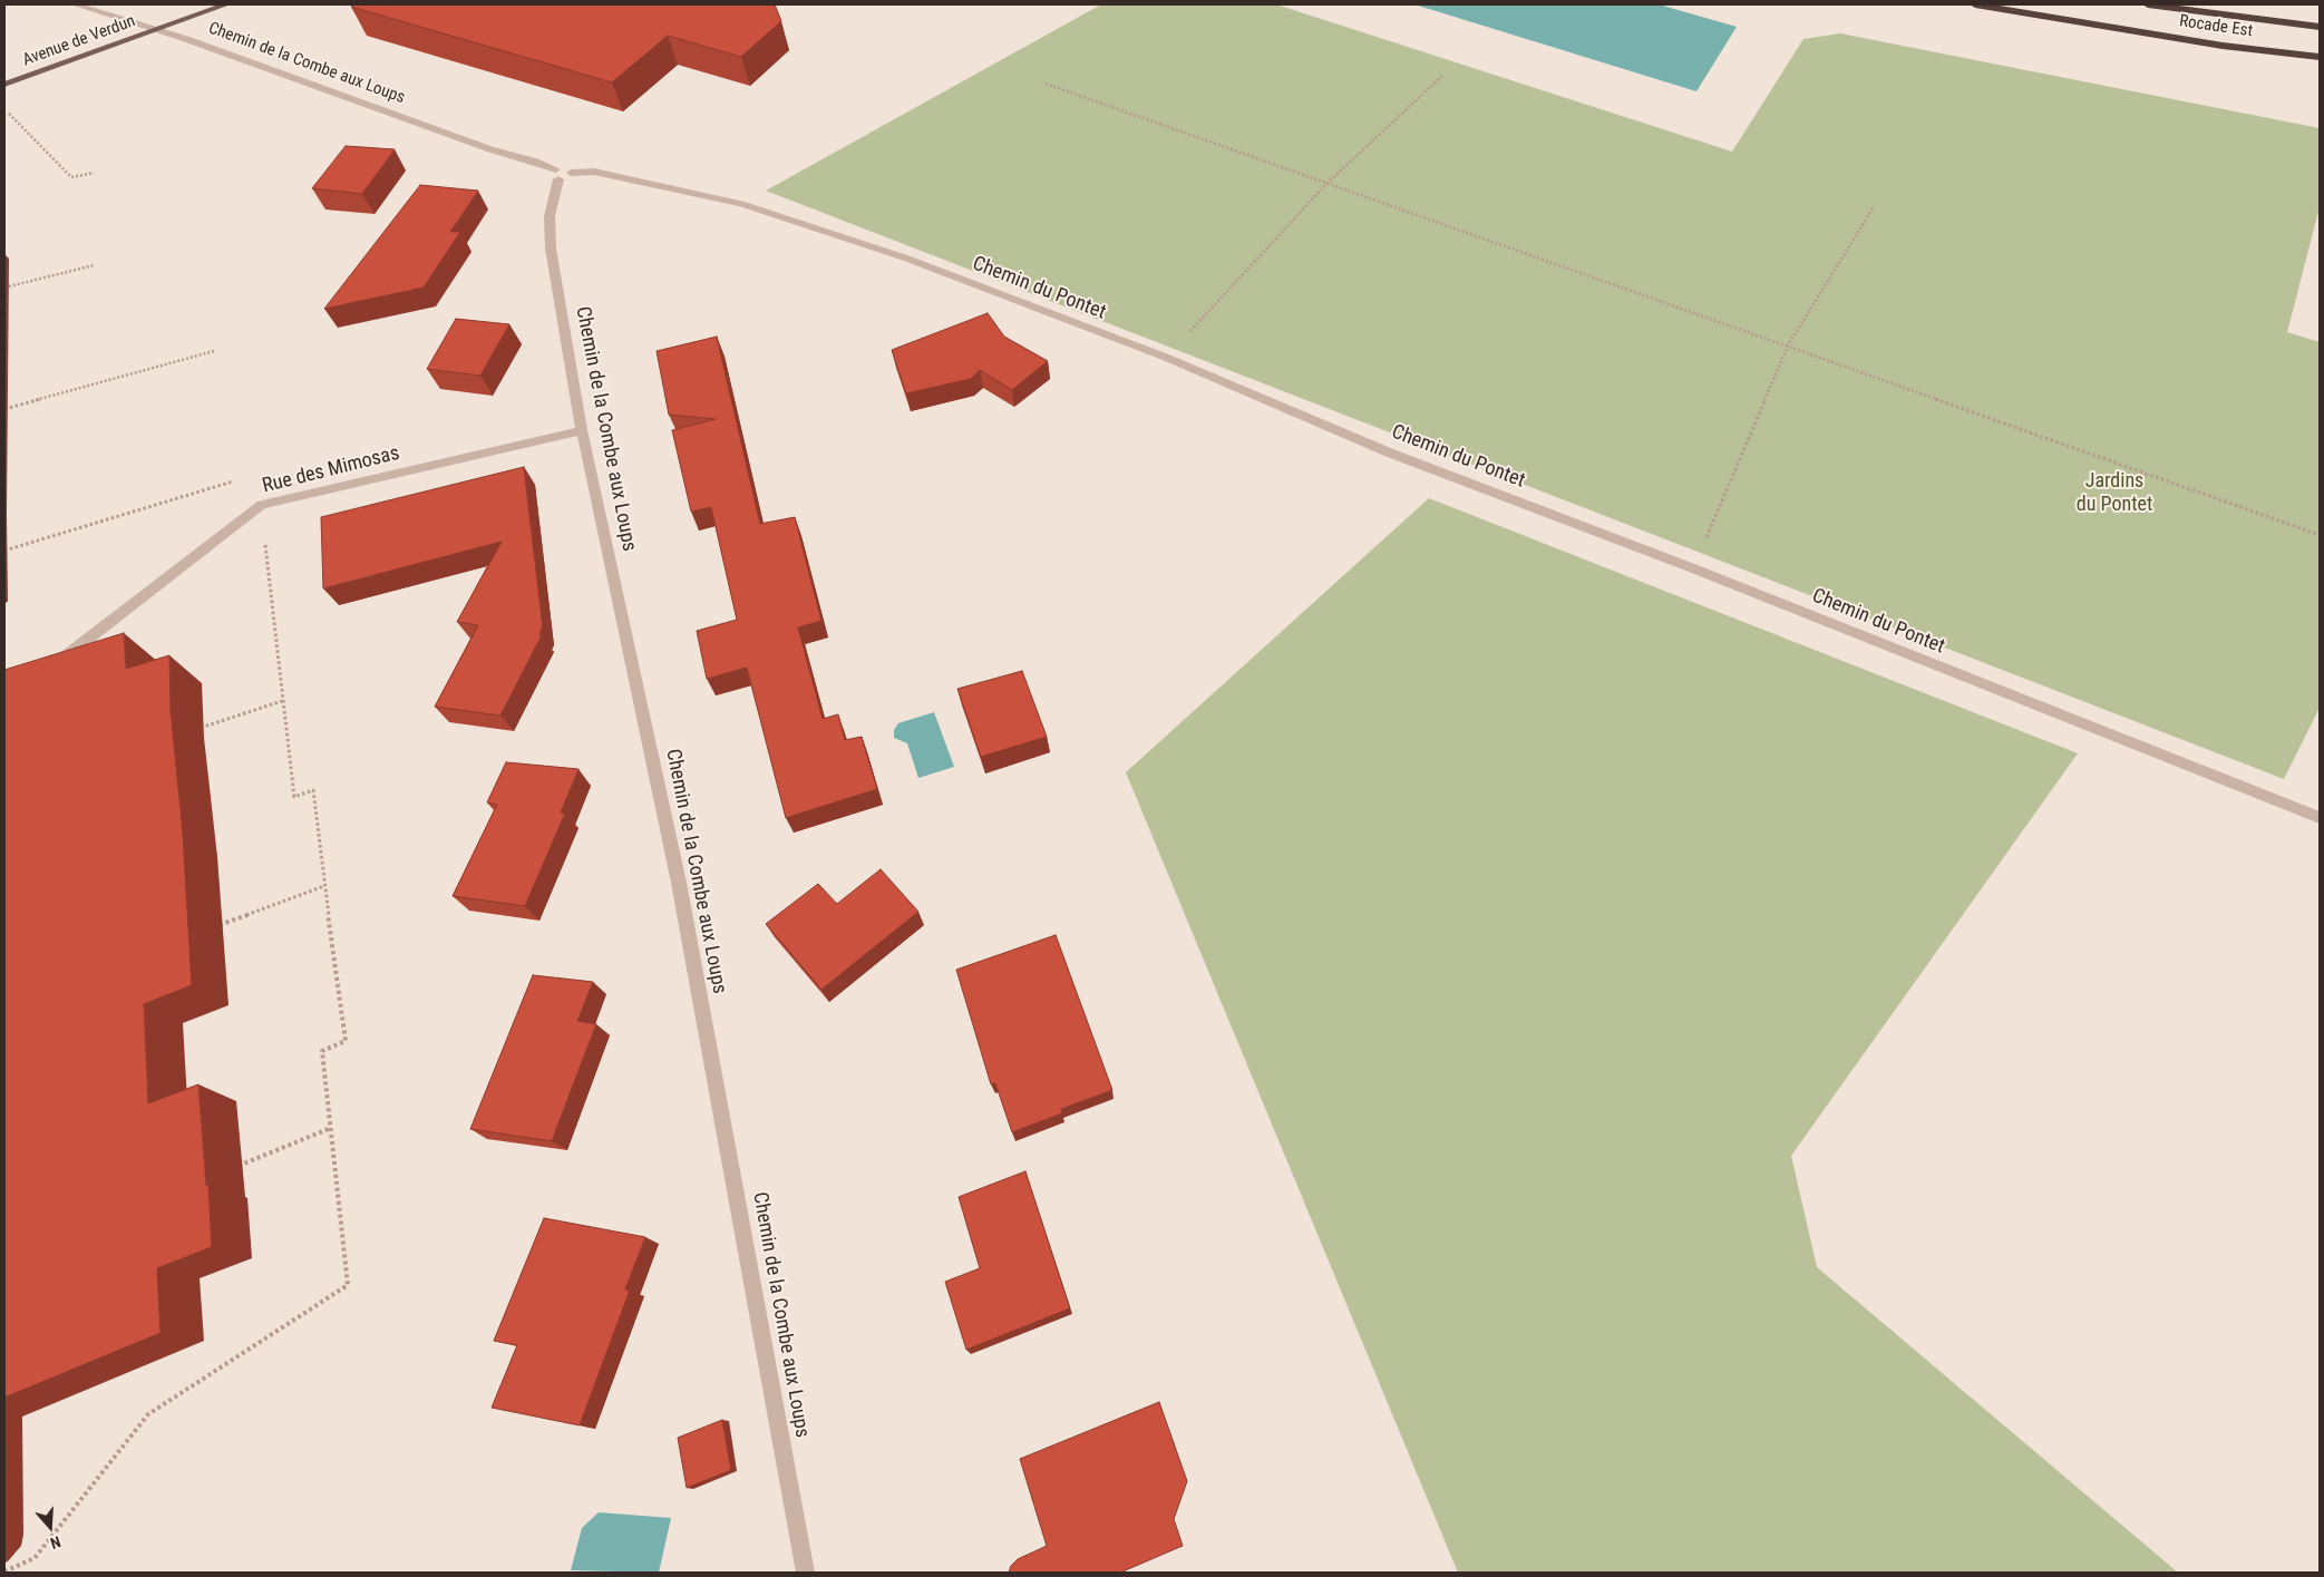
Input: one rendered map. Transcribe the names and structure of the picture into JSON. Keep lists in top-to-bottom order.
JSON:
{
  "streets": {
    "highway": ["Rocade Est"],
    "main road": ["Avenue de Verdun"],
    "street": ["Chemin de la Combe aux Loups", "Chemin du Pontet", "Rue des Mimosas"]
  },
  "crossings": [
    ["Avenue de Verdun", "Chemin de la Combe aux Loups"],
    ["Chemin de la Combe aux Loups", "Chemin du Pontet"],
    ["Chemin de la Combe aux Loups", "Rue des Mimosas"]
  ],
  "parks": ["Jardins du Pontet"],
  "north": "bottom"
}
